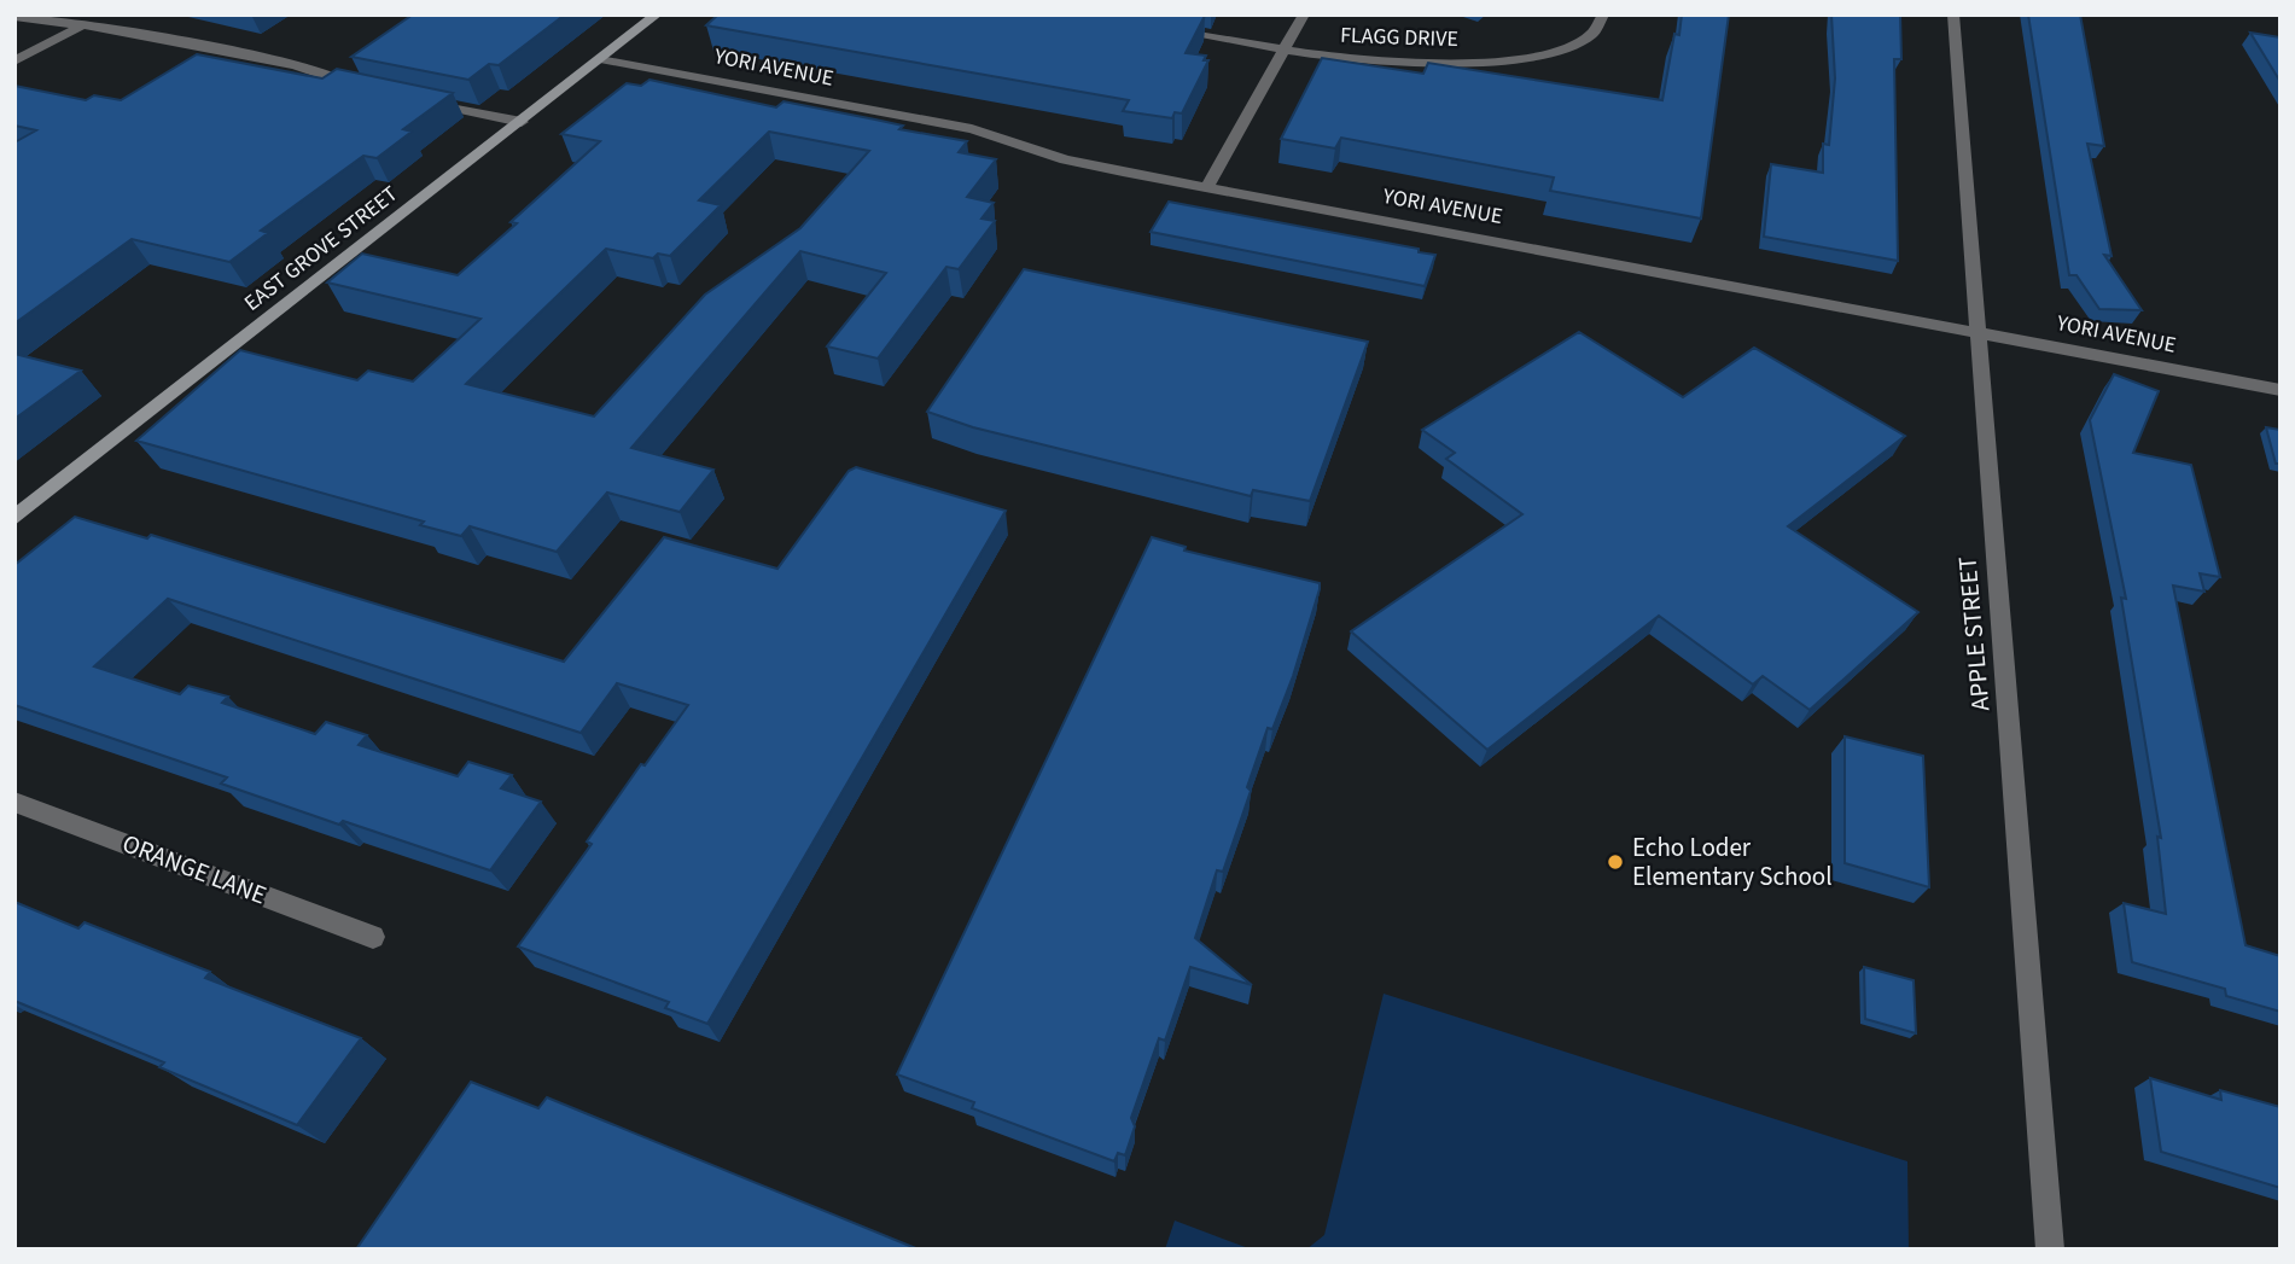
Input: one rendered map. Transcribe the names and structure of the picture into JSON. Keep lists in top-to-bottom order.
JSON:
{
  "streets": {
    "street": [
      "FLAGG DRIVE",
      "YORI AVENUE",
      "EAST GROVE STREET",
      "APPLE STREET",
      "ORANGE LANE"
    ]
  },
  "crossings": [
    ["YORI AVENUE", "EAST GROVE STREET"],
    ["YORI AVENUE", "APPLE STREET"]
  ],
  "places": ["Echo Loder Elementary School"]
}
